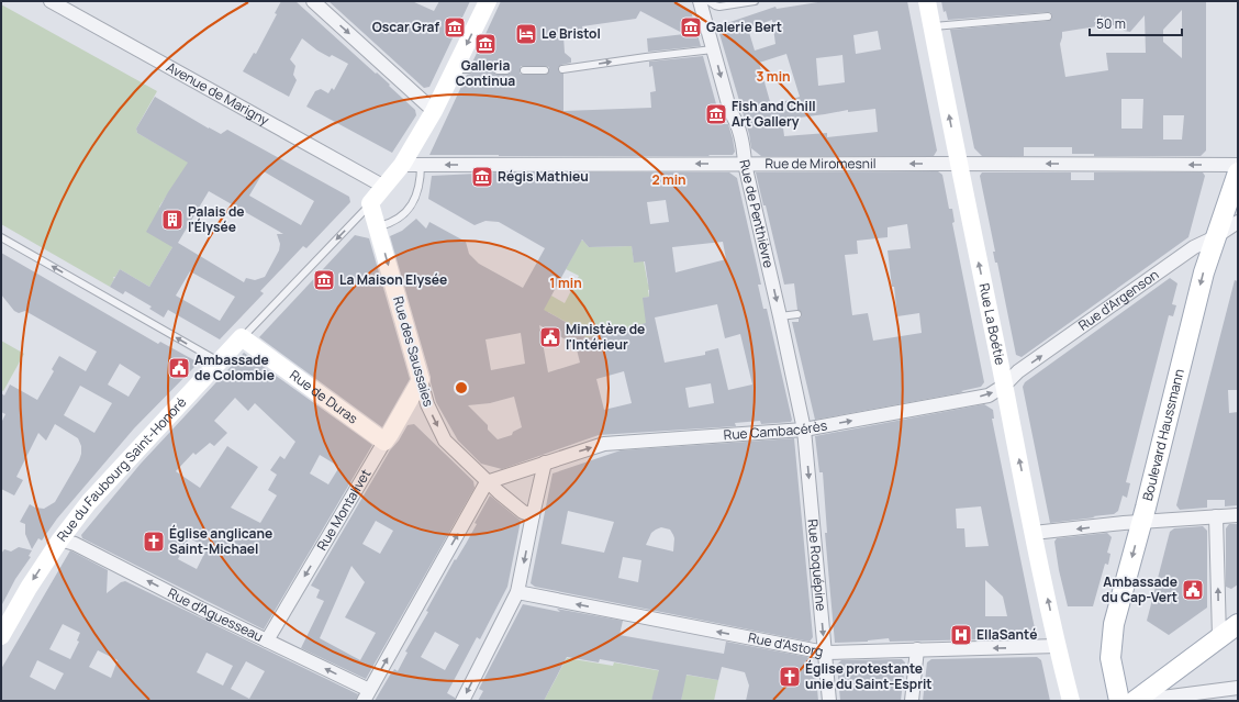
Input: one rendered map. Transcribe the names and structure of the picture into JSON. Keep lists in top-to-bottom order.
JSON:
{
  "streets": {
    "main road": ["Boulevard Haussmann"],
    "street": [
      "Avenue de Marigny",
      "Rue de Miromesnil",
      "Rue de Penthièvre",
      "Rue d'Argenson",
      "Rue La Boétie",
      "Rue des Saussaies",
      "Rue de Duras",
      "Rue Cambacérès",
      "Rue du Faubourg Saint-Honoré",
      "Rue Montalivet",
      "Rue Roquépine",
      "Rue d'Aguesseau",
      "Rue d'Astorg"
    ]
  },
  "crossings": [
    ["Rue de Miromesnil", "Rue de Penthièvre"],
    ["Rue de Miromesnil", "Rue La Boétie"],
    ["Rue de Penthièvre", "Rue Cambacérès"],
    ["Rue de Penthièvre", "Rue Roquépine"],
    ["Rue d'Argenson", "Rue La Boétie"],
    ["Rue d'Argenson", "Rue Cambacérès"],
    ["Rue d'Argenson", "Boulevard Haussmann"],
    ["Rue La Boétie", "Rue Cambacérès"],
    ["Rue La Boétie", "Rue d'Astorg"],
    ["Rue des Saussaies", "Rue Cambacérès"],
    ["Rue des Saussaies", "Rue du Faubourg Saint-Honoré"],
    ["Rue des Saussaies", "Rue Montalivet"],
    ["Rue de Duras", "Rue du Faubourg Saint-Honoré"],
    ["Rue de Duras", "Rue Montalivet"],
    ["Rue Cambacérès", "Rue Roquépine"],
    ["Rue du Faubourg Saint-Honoré", "Rue d'Aguesseau"],
    ["Rue Montalivet", "Rue d'Aguesseau"],
    ["Rue Roquépine", "Rue d'Astorg"]
  ],
  "one_way": [
    "Rue de Miromesnil",
    "Rue de Penthièvre",
    "Rue d'Argenson",
    "Rue La Boétie",
    "Rue des Saussaies",
    "Rue Cambacérès",
    "Boulevard Haussmann",
    "Rue du Faubourg Saint-Honoré",
    "Rue Roquépine",
    "Rue d'Aguesseau",
    "Rue d'Astorg"
  ],
  "places": {
    "museum": [
      "Oscar Graf",
      "Galerie Bert",
      "Galleria Continua",
      "Fish and Chill Art Gallery",
      "Régis Mathieu",
      "La Maison Elysée"
    ],
    "hotel": ["Le Bristol"],
    "building": ["Palais de l'Élysée"],
    "public building": ["Ministère de l'Intérieur", "Ambassade de Colombie", "Ambassade du Cap-Vert"],
    "church": ["Église anglicane Saint-Michael", "Église protestante unie du Saint-Esprit"],
    "hospital": ["EllaSanté"]
  },
  "scale_bar": "50 m",
  "rings": ["3 min", "2 min", "1 min"]
}
